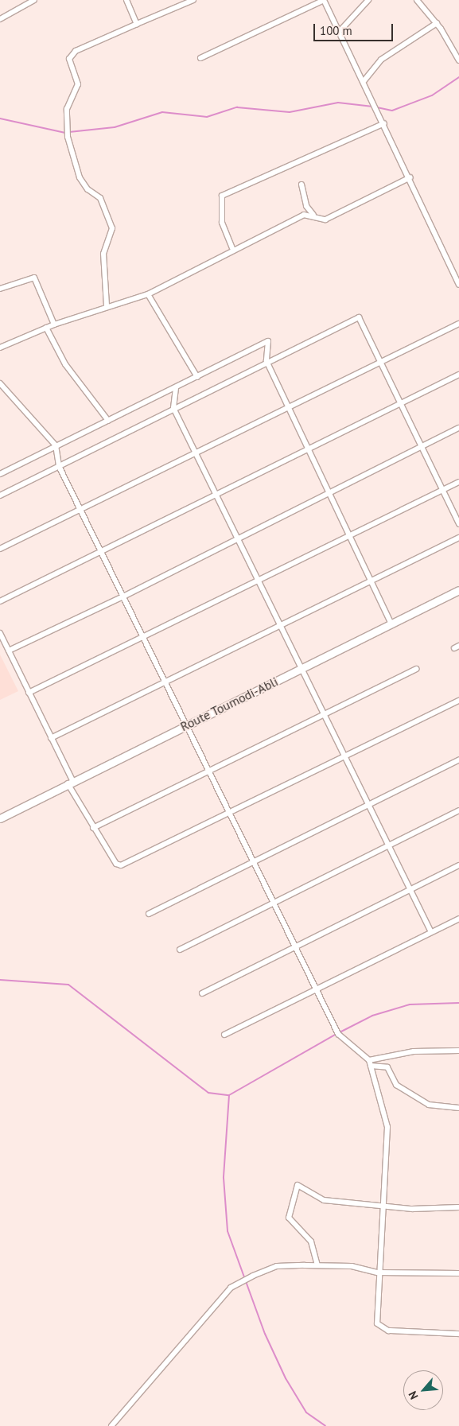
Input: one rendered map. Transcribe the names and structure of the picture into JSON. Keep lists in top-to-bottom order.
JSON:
{
  "streets": {
    "street": ["Route Toumodi-Abli"]
  },
  "scale_bar": "100 m",
  "north": "bottom left"
}
